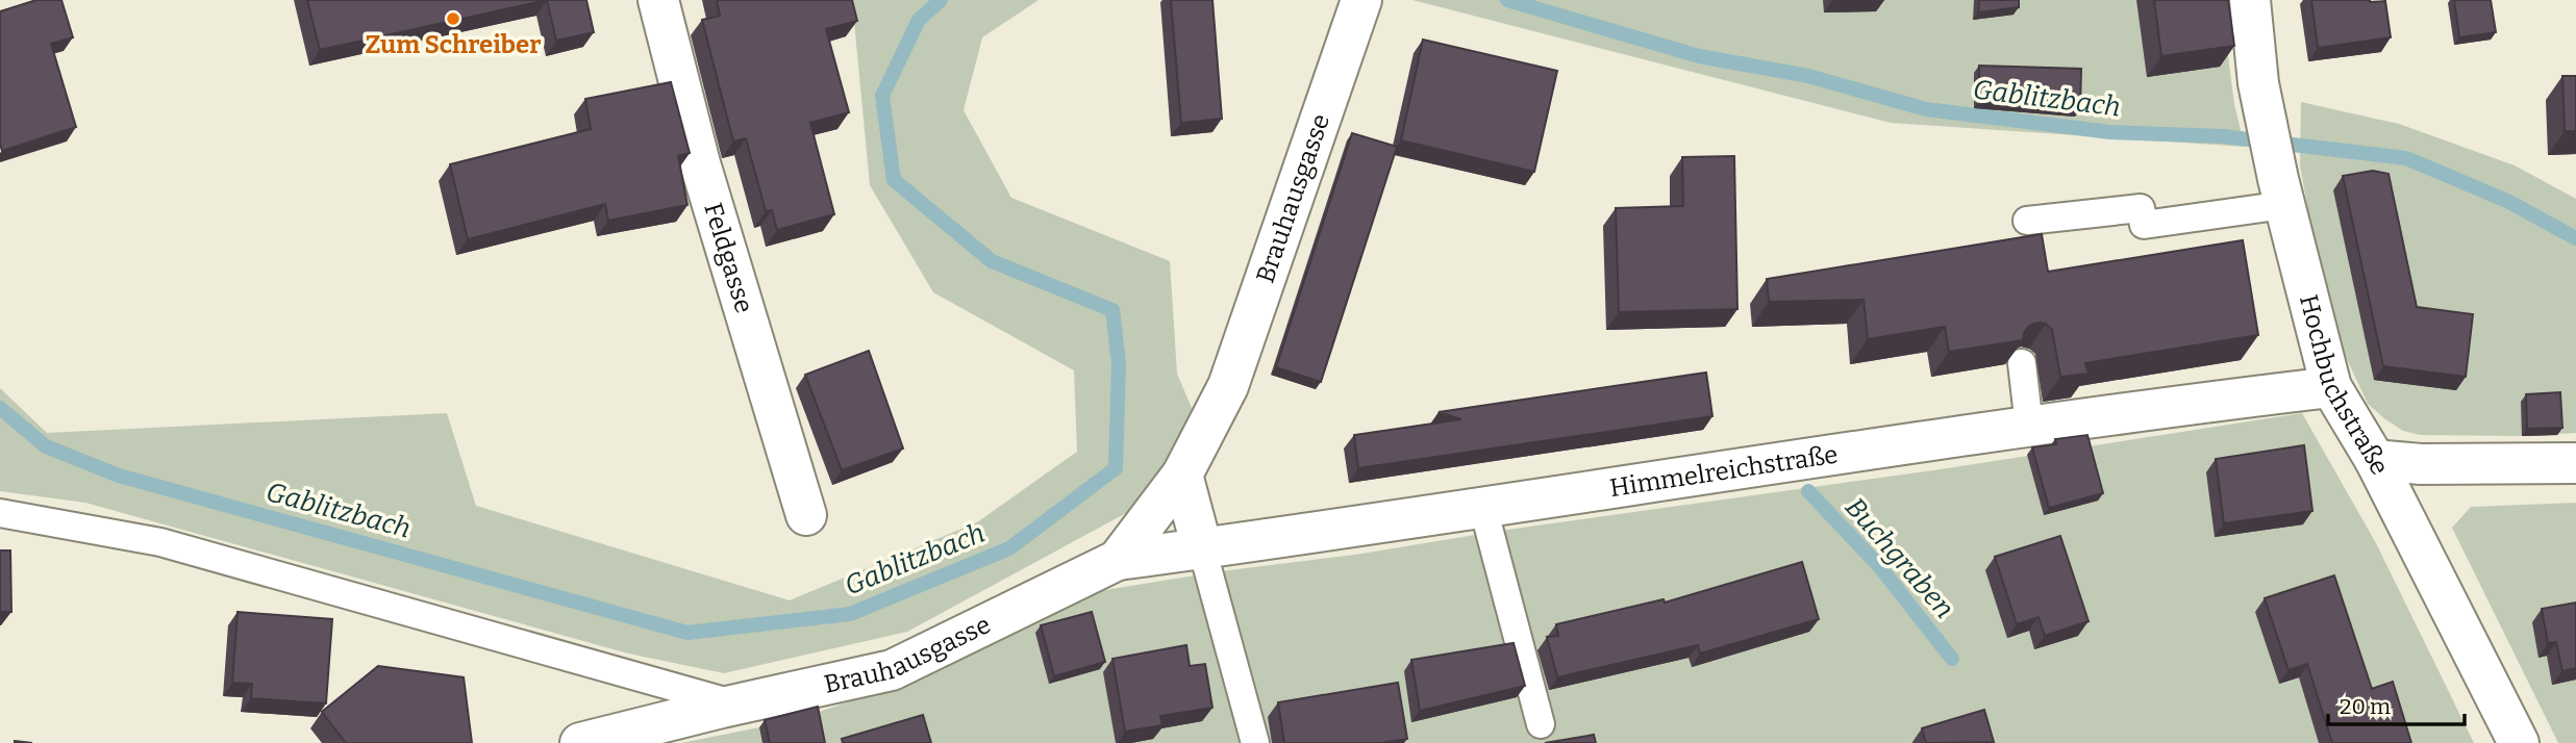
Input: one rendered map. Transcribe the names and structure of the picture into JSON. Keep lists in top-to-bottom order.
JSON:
{
  "streets": {
    "street": [
      "Brauhausgasse",
      "Feldgasse",
      "Hochbuchstraße",
      "Himmelreichstraße"
    ]
  },
  "crossings": [
    ["Brauhausgasse", "Himmelreichstraße"],
    ["Hochbuchstraße", "Himmelreichstraße"]
  ],
  "water": ["Gablitzbach", "Buchgraben"],
  "places": ["Zum Schreiber"],
  "scale_bar": "20 m"
}
